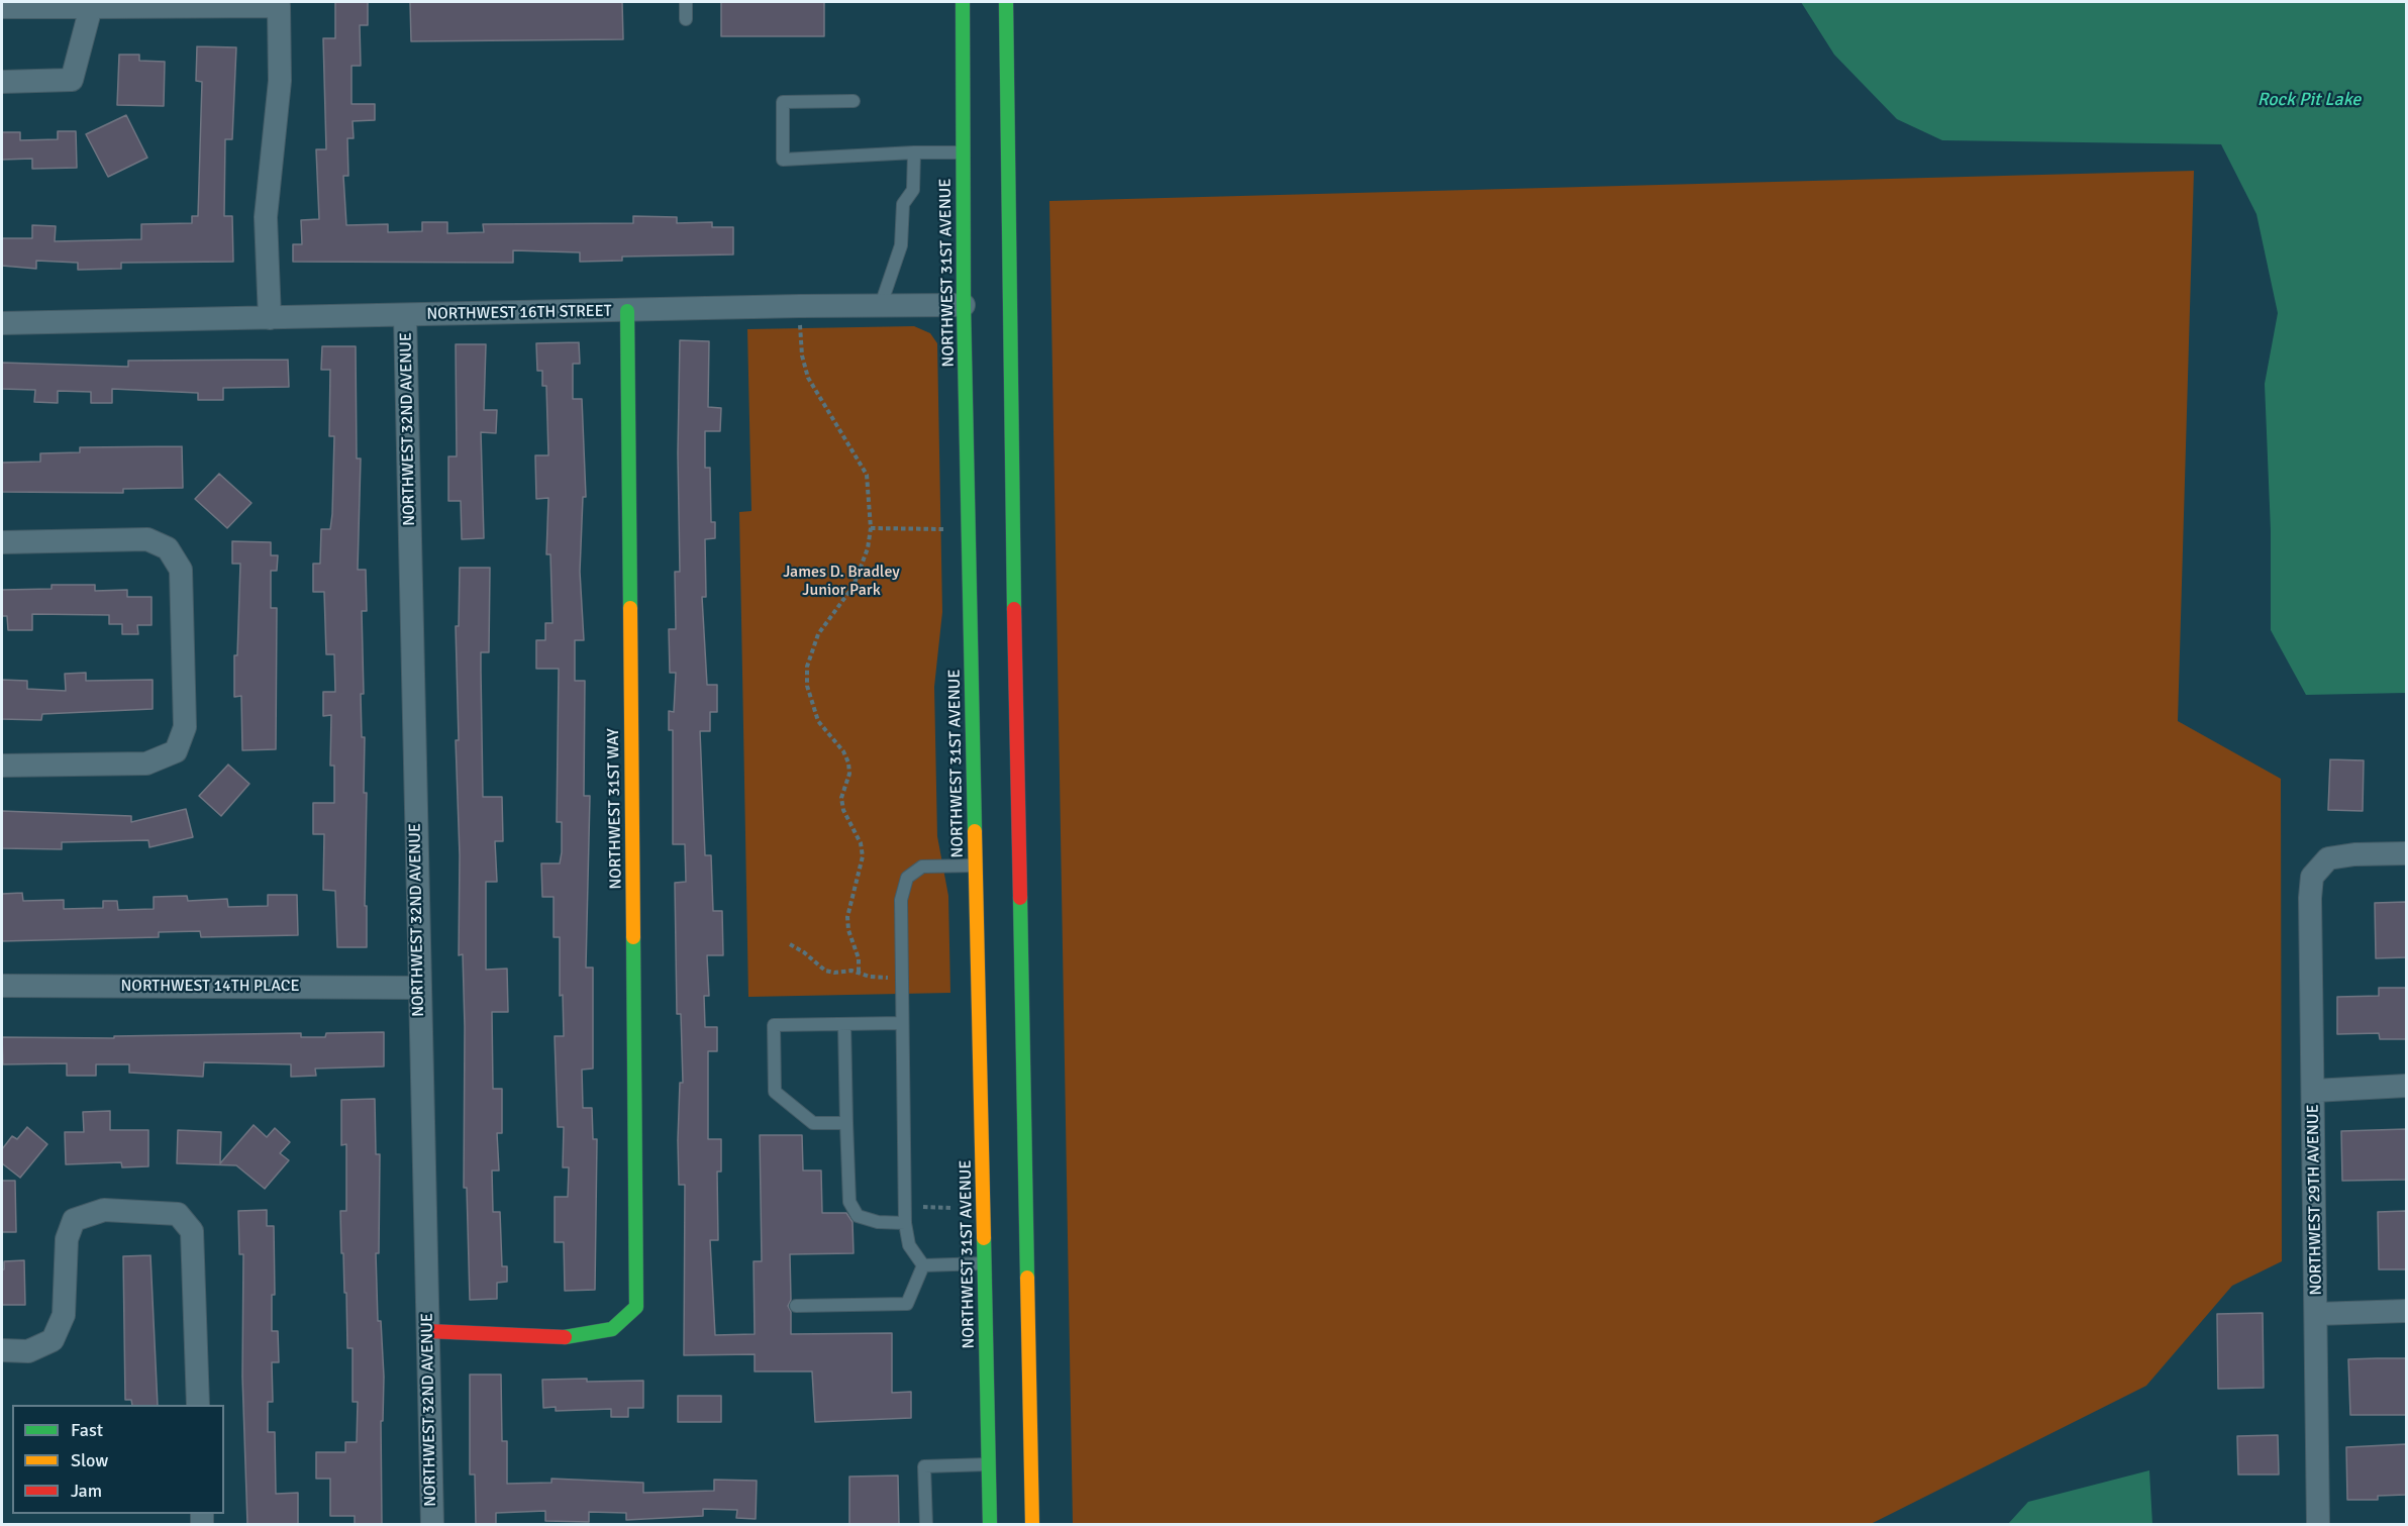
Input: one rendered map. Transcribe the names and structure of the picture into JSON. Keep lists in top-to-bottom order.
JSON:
{
  "streets": {
    "main road": ["NORTHWEST 31ST AVENUE", "NORTHWEST 31ST WAY"],
    "street": [
      "NORTHWEST 16TH STREET",
      "NORTHWEST 32ND AVENUE",
      "NORTHWEST 14TH PLACE",
      "NORTHWEST 29TH AVENUE"
    ]
  },
  "crossings": [
    ["NORTHWEST 31ST AVENUE", "NORTHWEST 16TH STREET"],
    ["NORTHWEST 16TH STREET", "NORTHWEST 32ND AVENUE"],
    ["NORTHWEST 16TH STREET", "NORTHWEST 31ST WAY"],
    ["NORTHWEST 32ND AVENUE", "NORTHWEST 31ST WAY"],
    ["NORTHWEST 32ND AVENUE", "NORTHWEST 14TH PLACE"]
  ],
  "water": ["Rock Pit Lake"],
  "parks": ["James D. Bradley Junior Park"],
  "legend": ["Fast", "Slow", "Jam"]
}
